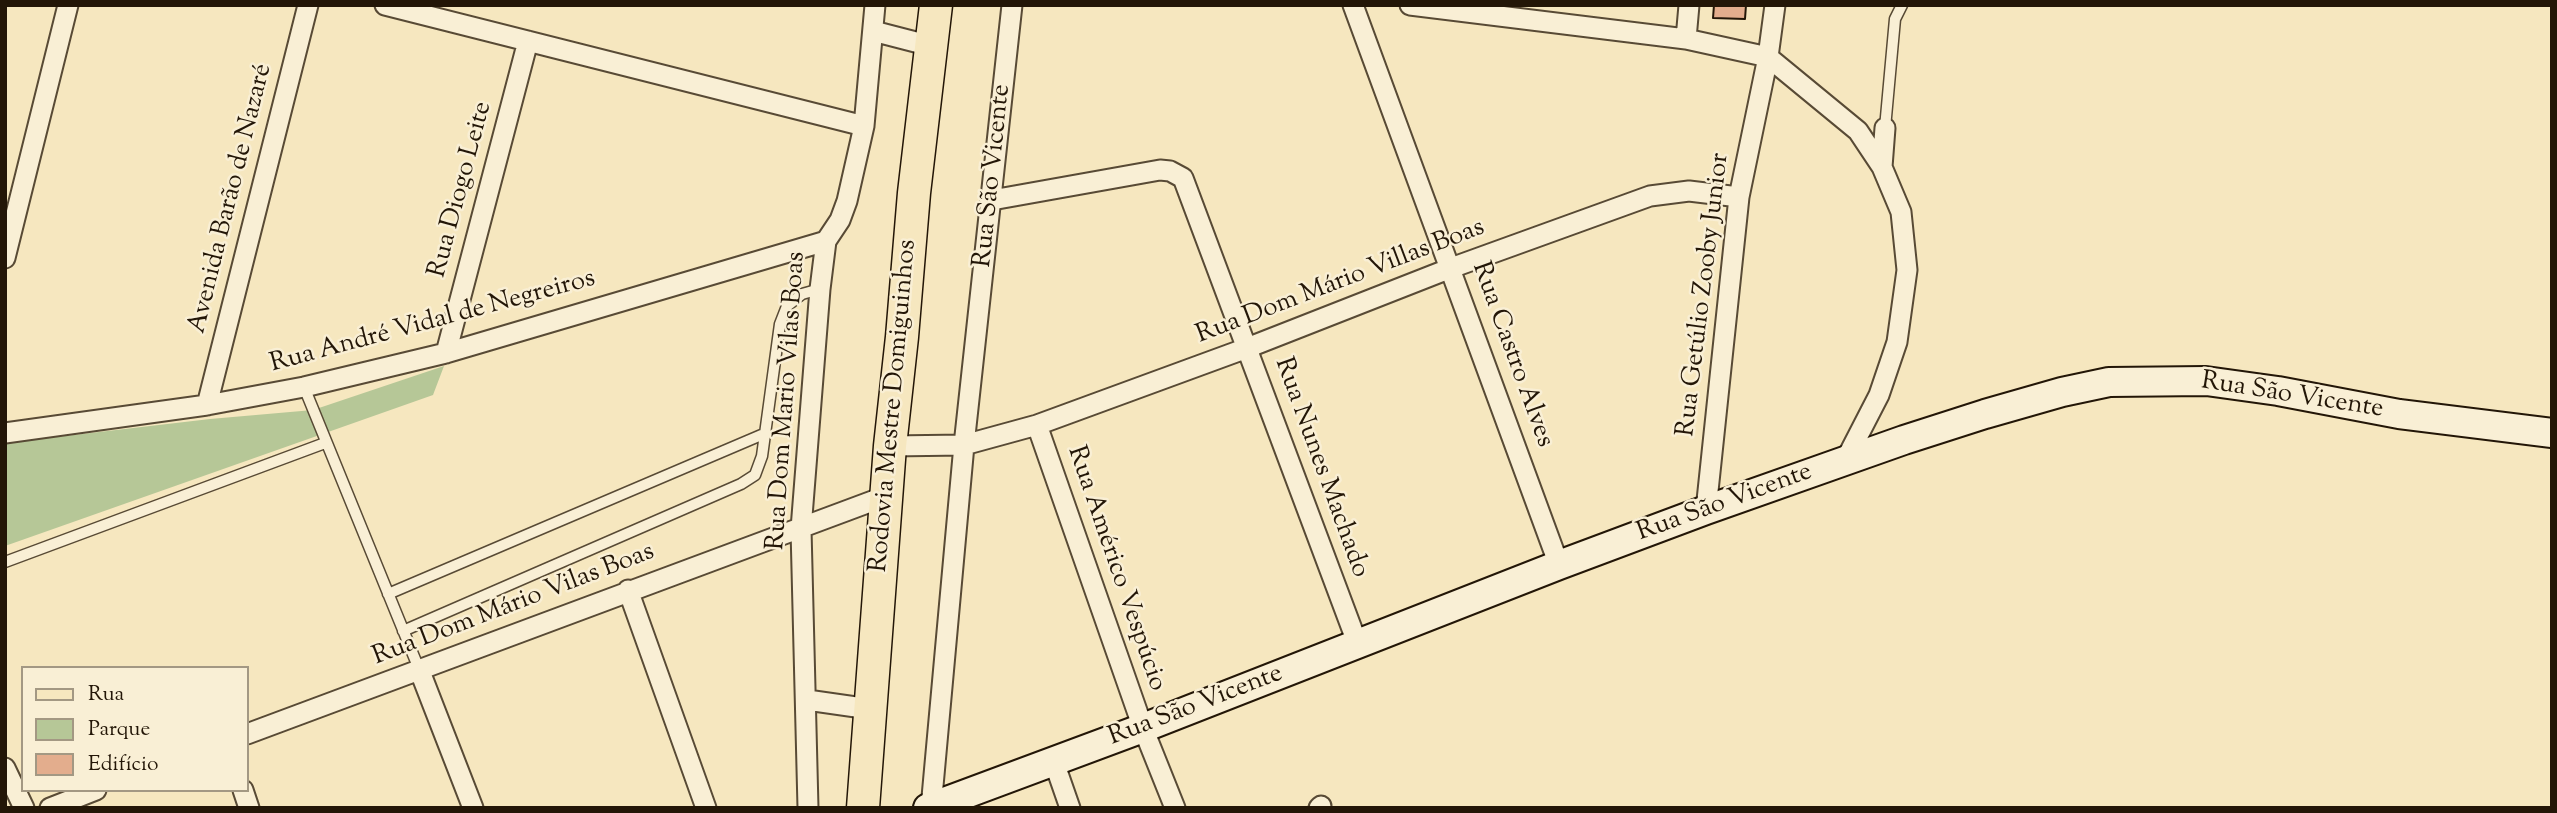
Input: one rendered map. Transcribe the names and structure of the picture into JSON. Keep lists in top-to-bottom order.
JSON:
{
  "streets": {
    "main road": ["Rodovia Mestre Domiguinhos"],
    "street": [
      "Rua São Vicente",
      "Rua Diogo Leite",
      "Avenida Barão de Nazaré",
      "Rua Dom Mário Villas Boas",
      "Rua Getúlio Zooby Junior",
      "Rua André Vidal de Negreiros",
      "Rua Castro Alves",
      "Rua Dom Mario Vilas Boas",
      "Rua Nunes Machado",
      "Rua Américo Vespúcio",
      "Rua Dom Mário Vilas Boas"
    ]
  },
  "crossings": [
    ["Rua São Vicente", "Rua Dom Mário Villas Boas"],
    ["Rua São Vicente", "Rua Getúlio Zooby Junior"],
    ["Rua São Vicente", "Rua Castro Alves"],
    ["Rua São Vicente", "Rua Nunes Machado"],
    ["Rua São Vicente", "Rua Américo Vespúcio"],
    ["Rua Diogo Leite", "Rua André Vidal de Negreiros"],
    ["Avenida Barão de Nazaré", "Rua André Vidal de Negreiros"],
    ["Rua Dom Mário Villas Boas", "Rua Getúlio Zooby Junior"],
    ["Rua Dom Mário Villas Boas", "Rua Castro Alves"],
    ["Rua Dom Mário Villas Boas", "Rodovia Mestre Domiguinhos"],
    ["Rua Dom Mário Villas Boas", "Rua Nunes Machado"],
    ["Rua Dom Mário Villas Boas", "Rua Américo Vespúcio"],
    ["Rua André Vidal de Negreiros", "Rua Dom Mario Vilas Boas"],
    ["Rua Dom Mario Vilas Boas", "Rua Dom Mário Vilas Boas"],
    ["Rodovia Mestre Domiguinhos", "Rua Dom Mário Vilas Boas"]
  ],
  "legend": ["Rua", "Parque", "Edifício"]
}
